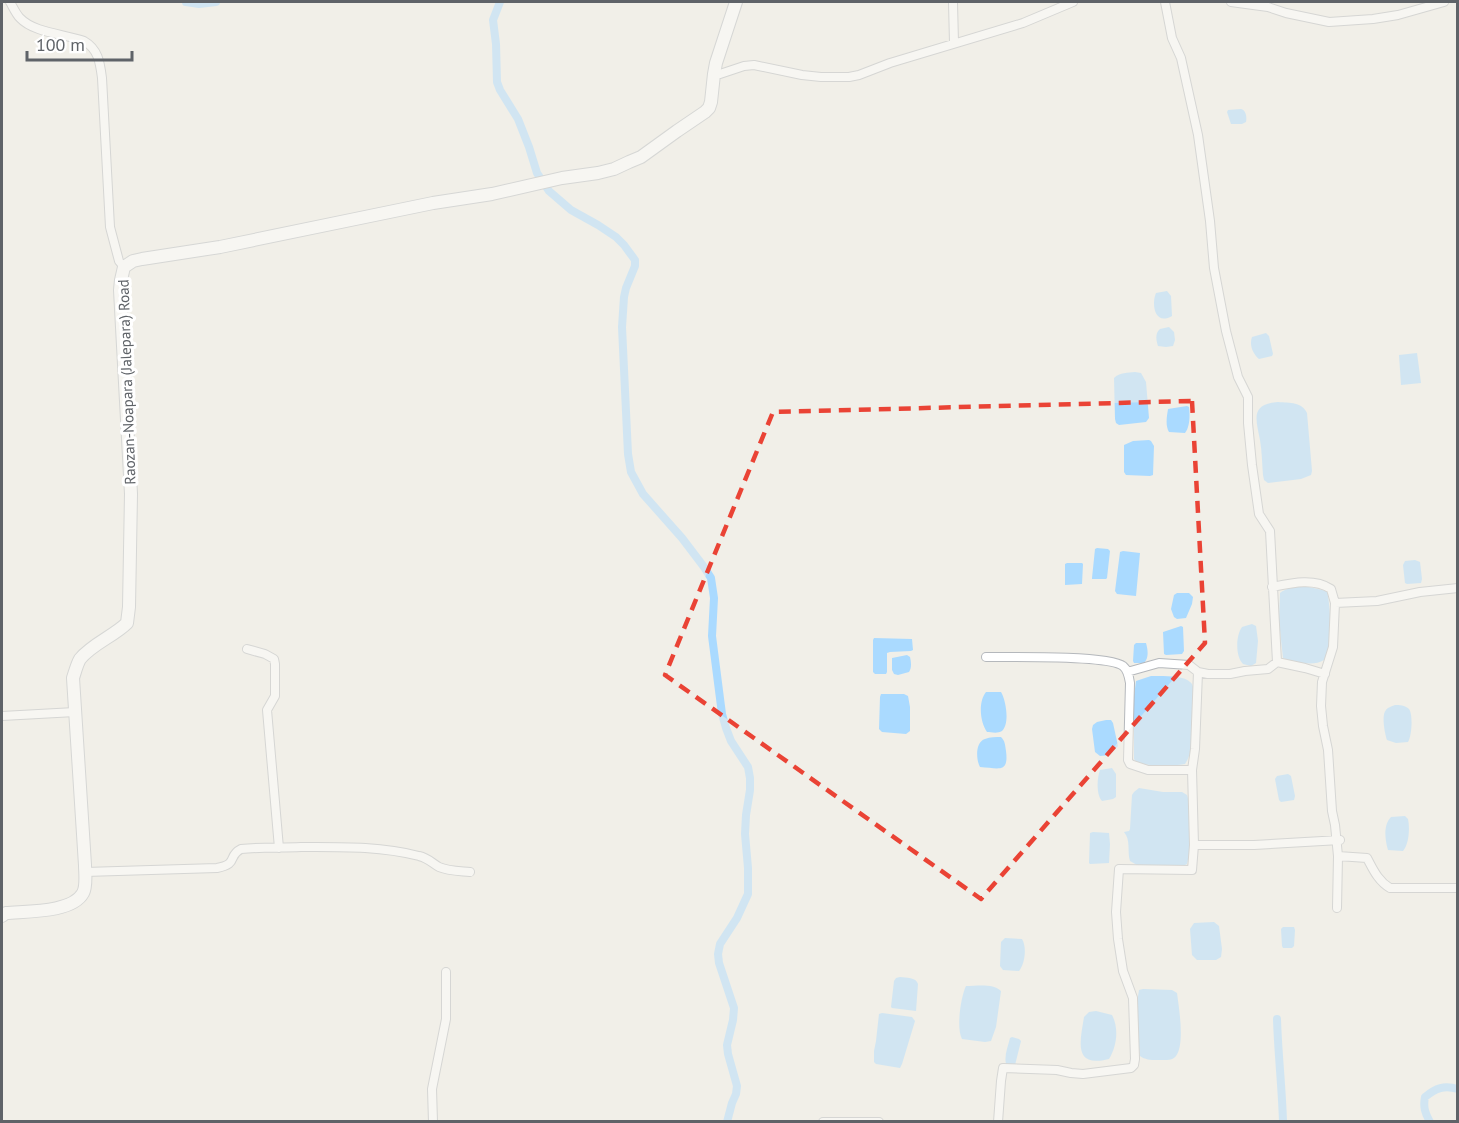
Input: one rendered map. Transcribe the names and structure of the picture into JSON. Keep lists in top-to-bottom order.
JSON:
{
  "streets": {
    "main road": ["Raozan-Noapara (Jalepara) Road"]
  },
  "scale_bar": "100 m"
}
